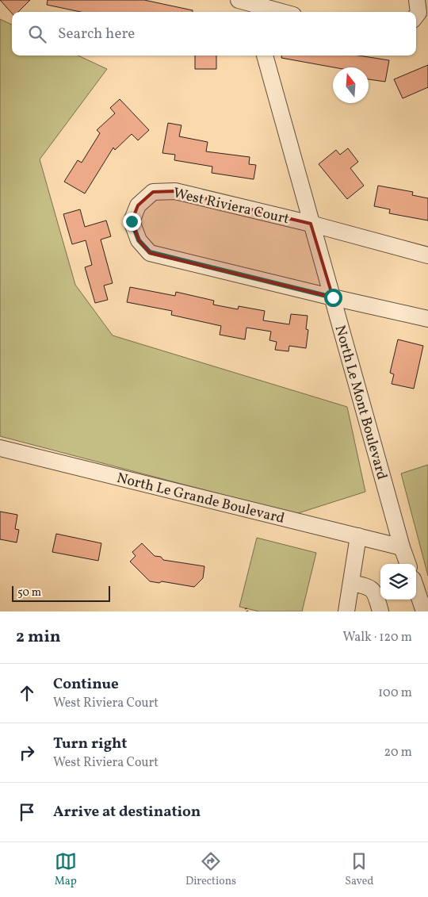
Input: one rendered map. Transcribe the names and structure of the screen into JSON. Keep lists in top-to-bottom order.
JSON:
{
  "streets": {
    "street": ["West Riviera Court", "North Le Mont Boulevard", "North Le Grande Boulevard"]
  },
  "crossings": [
    ["West Riviera Court", "North Le Mont Boulevard"],
    ["North Le Mont Boulevard", "North Le Grande Boulevard"]
  ],
  "scale_bar": "50 m",
  "north": "top",
  "page": {
    "search": "Search here",
    "scale": "50 m",
    "heading": ["2 min", "Walk · 120 m"],
    "list": [
      ["Continue", "West Riviera Court", "100 m"],
      ["Turn right", "West Riviera Court", "20 m"],
      "Arrive at destination"
    ],
    "nav": ["Map", "Directions", "Saved"]
  }
}
